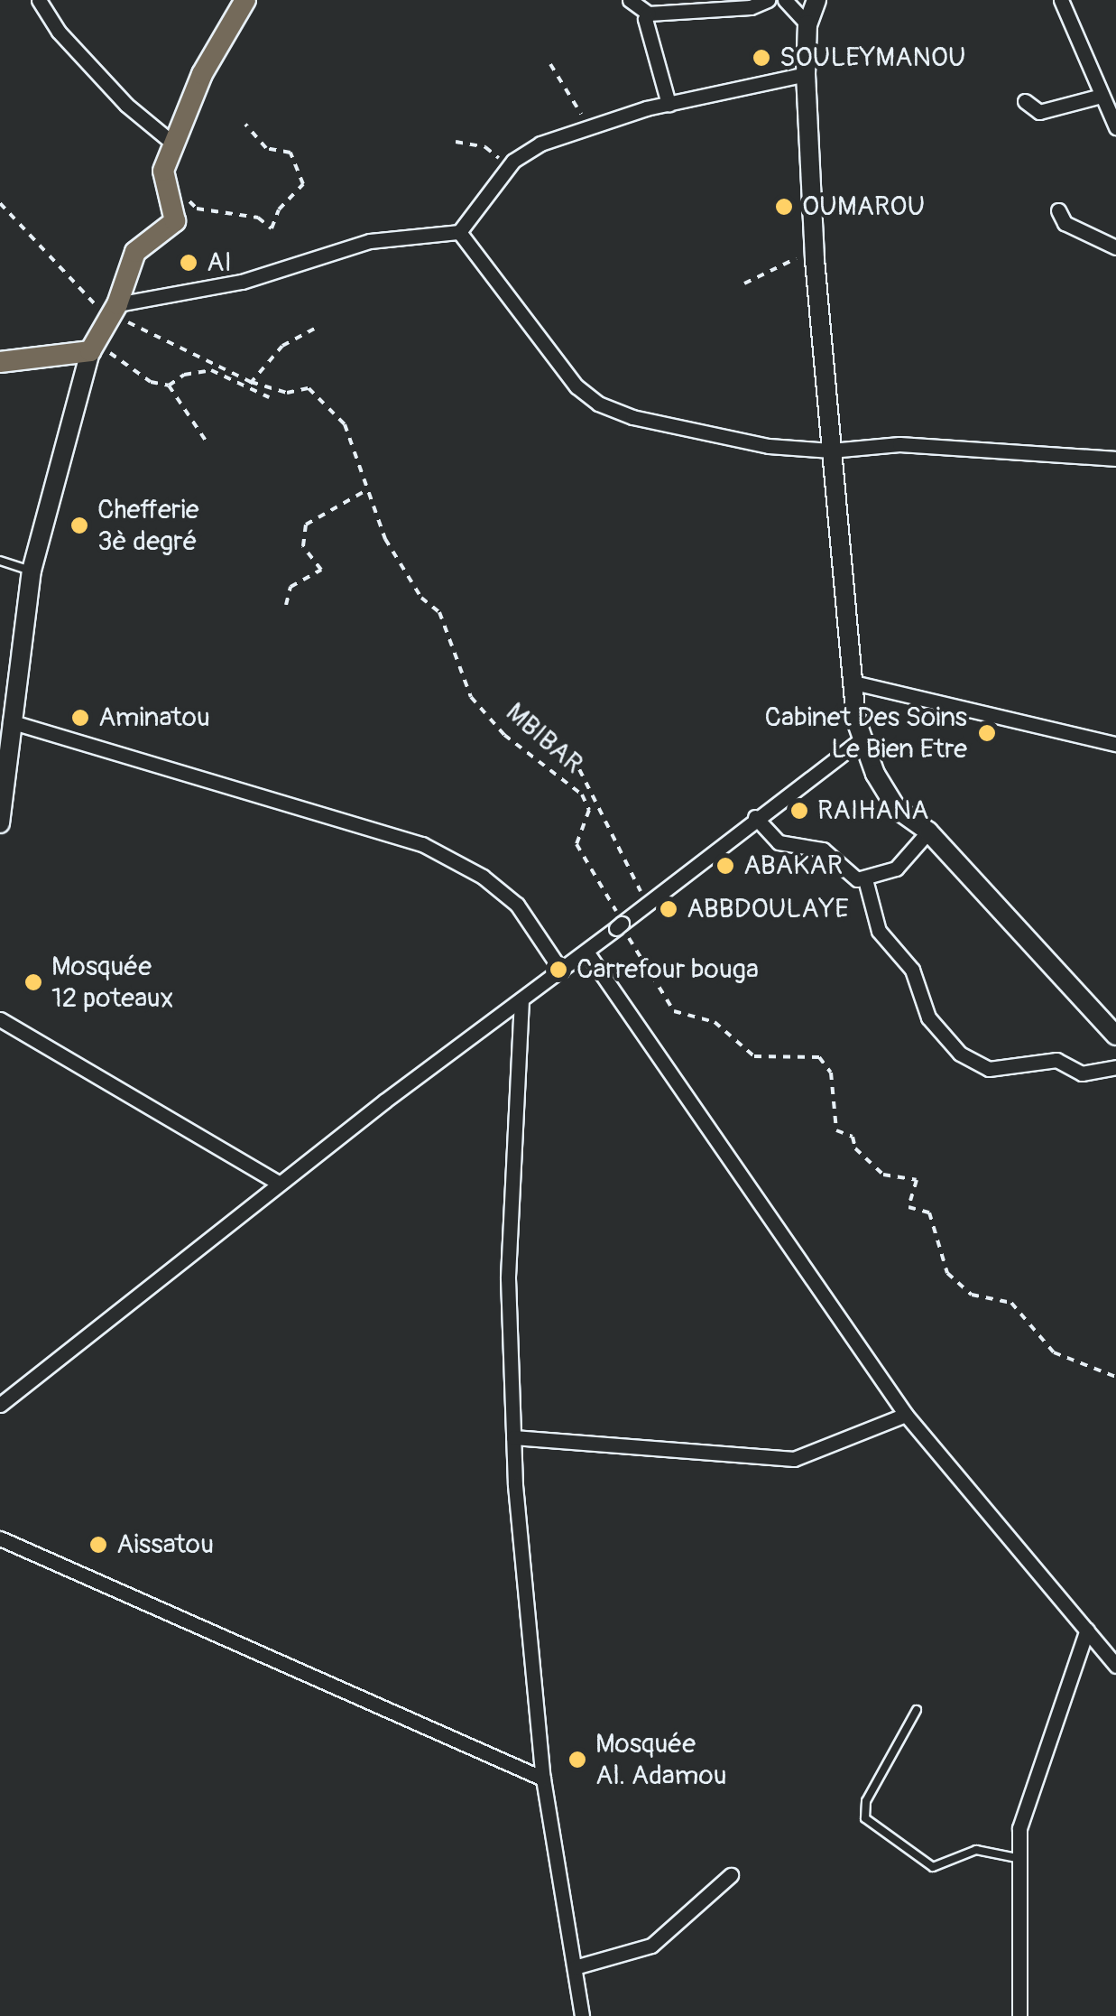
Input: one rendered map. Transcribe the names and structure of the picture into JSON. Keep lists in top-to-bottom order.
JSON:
{
  "streets": {
    "path": ["MBIBAR"]
  },
  "places": [
    "SOULEYMANOU",
    "OUMAROU",
    "AI",
    "Chefferie 3è degré",
    "Aminatou",
    "Cabinet Des Soins Le Bien Etre",
    "RAIHANA",
    "ABAKAR",
    "ABBDOULAYE",
    "Carrefour bouga",
    "Mosquée 12 poteaux",
    "Aissatou",
    "Mosquée Al. Adamou"
  ]
}
